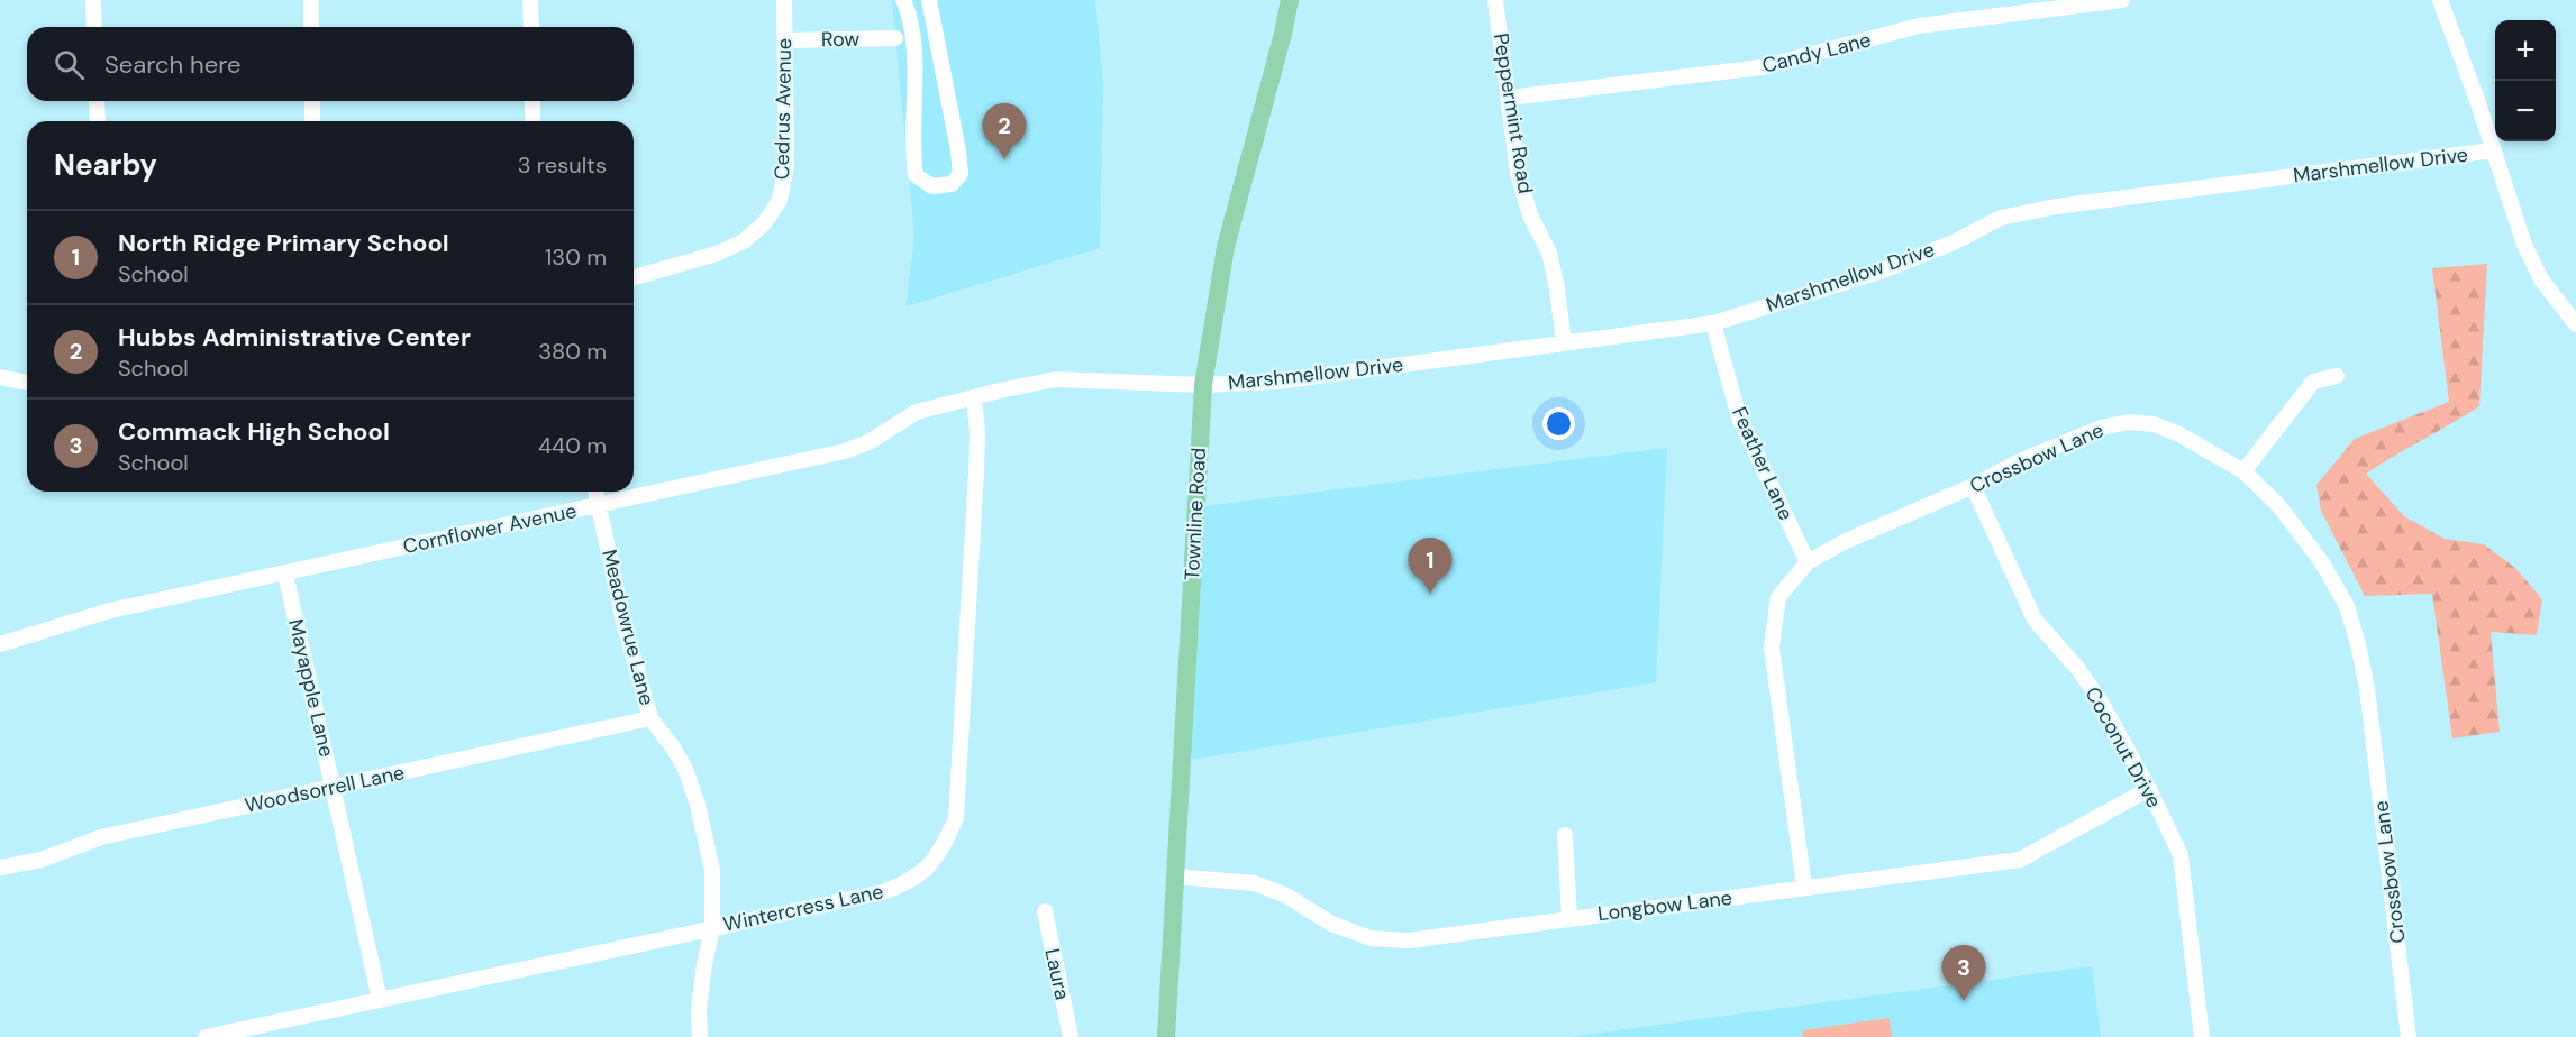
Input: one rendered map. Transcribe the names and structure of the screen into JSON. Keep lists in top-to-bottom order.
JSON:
{
  "streets": {
    "main road": ["Townline Road"],
    "street": [
      "Row",
      "Candy Lane",
      "Cedrus Avenue",
      "Peppermint Road",
      "Marshmellow Drive",
      "Crossbow Lane",
      "Feather Lane",
      "Cornflower Avenue",
      "Meadowrue Lane",
      "Mayapple Lane",
      "Coconut Drive",
      "Woodsorrell Lane",
      "Longbow Lane",
      "Wintercress Lane",
      "Laura"
    ]
  },
  "crossings": [
    ["Row", "Cedrus Avenue"],
    ["Candy Lane", "Peppermint Road"],
    ["Peppermint Road", "Marshmellow Drive"],
    ["Marshmellow Drive", "Feather Lane"],
    ["Marshmellow Drive", "Townline Road"],
    ["Marshmellow Drive", "Cornflower Avenue"],
    ["Marshmellow Drive", "Wintercress Lane"],
    ["Crossbow Lane", "Feather Lane"],
    ["Crossbow Lane", "Coconut Drive"],
    ["Crossbow Lane", "Longbow Lane"],
    ["Townline Road", "Longbow Lane"],
    ["Cornflower Avenue", "Meadowrue Lane"],
    ["Cornflower Avenue", "Mayapple Lane"],
    ["Cornflower Avenue", "Wintercress Lane"],
    ["Meadowrue Lane", "Woodsorrell Lane"],
    ["Meadowrue Lane", "Wintercress Lane"],
    ["Mayapple Lane", "Woodsorrell Lane"],
    ["Mayapple Lane", "Wintercress Lane"],
    ["Coconut Drive", "Longbow Lane"]
  ],
  "page": {
    "map_buttons": ["+", "−"],
    "search": "Search here",
    "pins": ["2", "1", "3"],
    "heading": ["Nearby", "3 results"],
    "list": [
      {
        "mark": "1",
        "name": "North Ridge Primary School",
        "note": "School",
        "value": "130 m"
      },
      {
        "mark": "2",
        "name": "Hubbs Administrative Center",
        "note": "School",
        "value": "380 m"
      },
      {
        "mark": "3",
        "name": "Commack High School",
        "note": "School",
        "value": "440 m"
      }
    ]
  }
}
